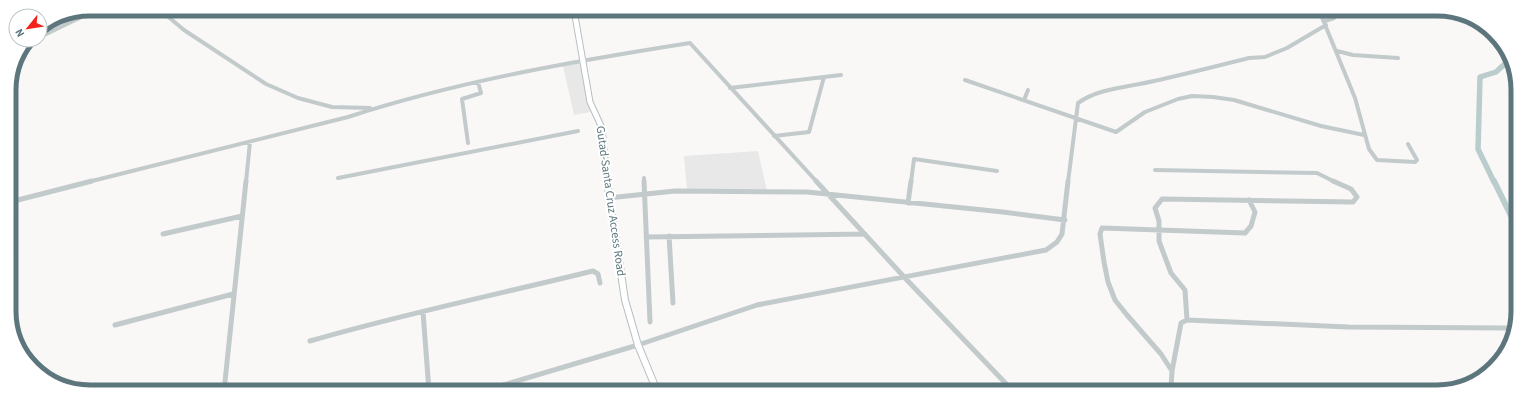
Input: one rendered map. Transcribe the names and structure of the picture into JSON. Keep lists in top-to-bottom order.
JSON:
{
  "streets": {
    "main road": ["Gutad-Santa Cruz Access Road"]
  },
  "north": "bottom left"
}
